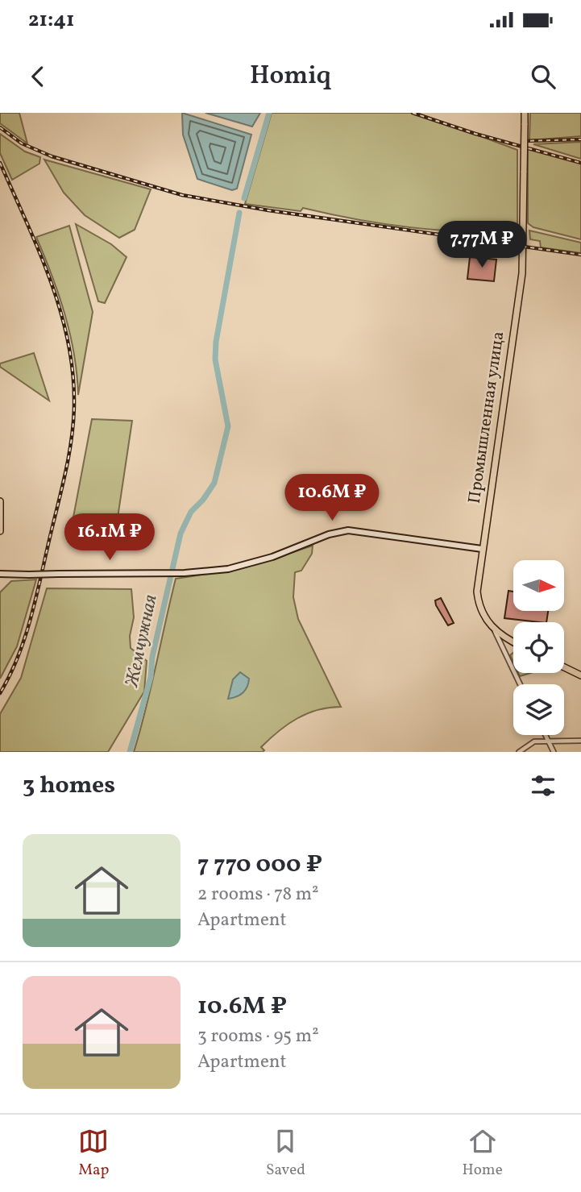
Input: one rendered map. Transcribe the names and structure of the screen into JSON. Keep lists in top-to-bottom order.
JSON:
{
  "streets": {
    "main road": ["Промышленная улица"]
  },
  "water": ["Жемчужная"],
  "north": "right",
  "page": {
    "status": "21:41",
    "header": "Homiq",
    "price": ["7.77M ₽", "10.6M ₽", "16.1M ₽"],
    "heading": "3 homes",
    "list": [
      {
        "name": "7 770 000 ₽",
        "note": "2 rooms · 78 m² · Apartment"
      },
      {
        "name": "10.6M ₽",
        "note": "3 rooms · 95 m² · Apartment"
      }
    ],
    "tabs": ["Map", "Saved", "Home"]
  }
}
